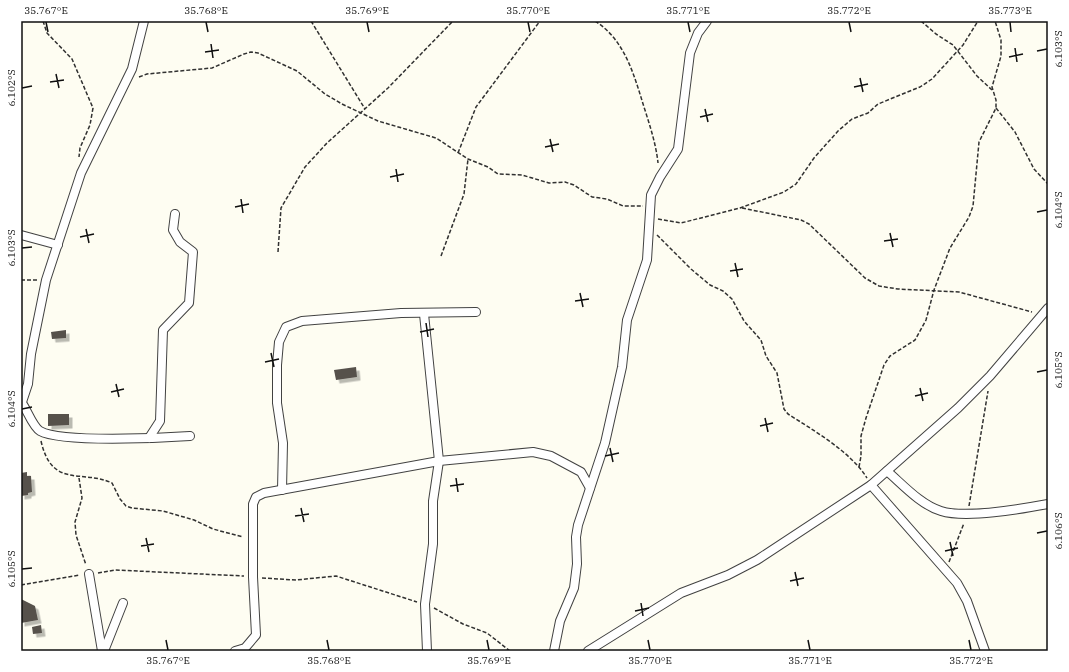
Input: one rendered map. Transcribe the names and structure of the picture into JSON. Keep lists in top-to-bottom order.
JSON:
{
  "coordinates": [
    "35.767°E",
    "35.768°E",
    "35.769°E",
    "35.770°E",
    "35.771°E",
    "35.772°E",
    "35.773°E",
    "6.103°S",
    "6.102°S",
    "6.104°S",
    "6.105°S",
    "6.106°S"
  ]
}
